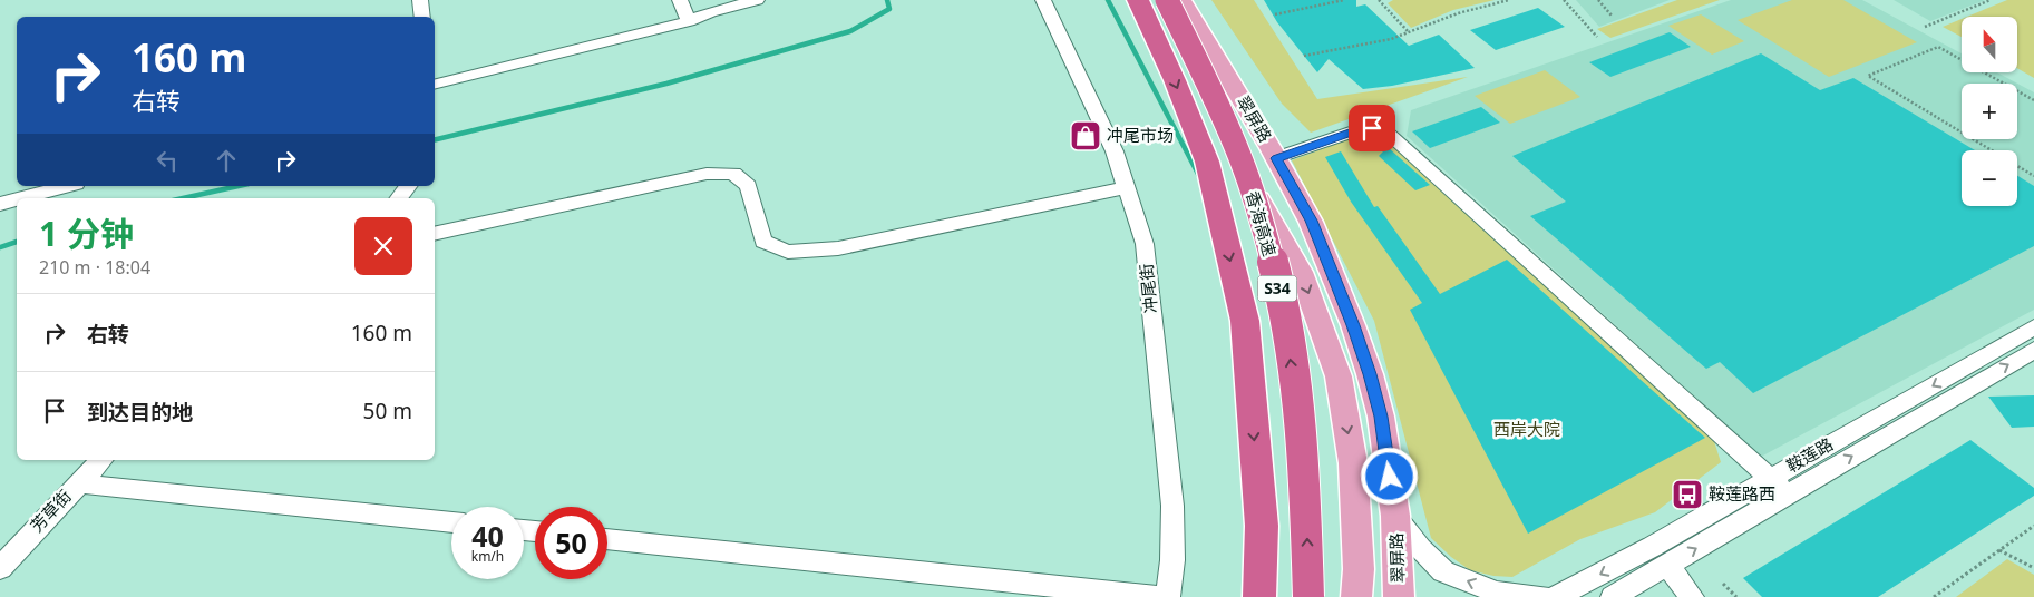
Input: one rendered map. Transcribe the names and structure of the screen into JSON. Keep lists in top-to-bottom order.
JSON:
{
  "streets": {
    "highway": ["香海高速", "S34"],
    "main road": ["翠屏路"],
    "street": ["冲尾街", "鞍莲路", "芳草街"]
  },
  "parks": ["西岸大院"],
  "places": {
    "shop": ["冲尾市场"],
    "bus stop": ["鞍莲路西"]
  },
  "north": "top",
  "page": {
    "map_buttons": ["+", "−"],
    "turn": ["160 m", "右转"],
    "heading": ["1 分钟", "210 m · 18:04"],
    "list": [
      {
        "name": "右转",
        "value": "160 m"
      },
      {
        "name": "到达目的地",
        "value": "50 m"
      }
    ],
    "speed": "40 km/h",
    "limit": "50"
  }
}
